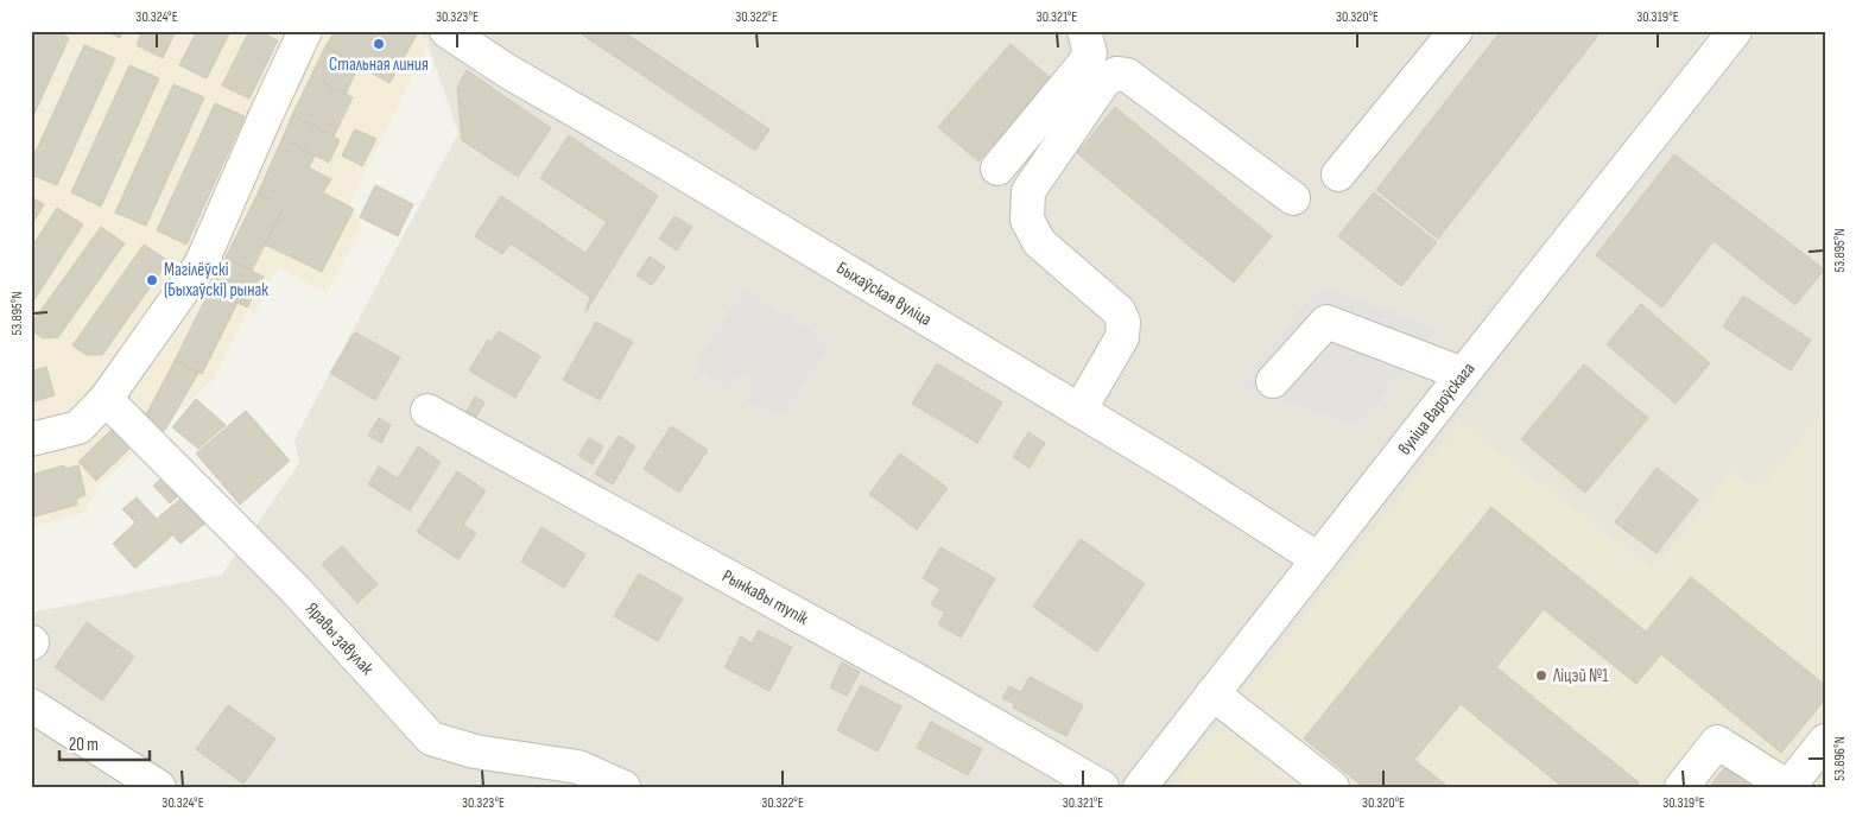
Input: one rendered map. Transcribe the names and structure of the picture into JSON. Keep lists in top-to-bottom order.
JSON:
{
  "streets": {
    "street": [
      "Быхаўская вуліца",
      "вуліца Вароўскага",
      "Рынкавы тупік",
      "Яравы завулак"
    ]
  },
  "crossings": [
    ["Быхаўская вуліца", "вуліца Вароўскага"]
  ],
  "places": ["Стальная линия", "Магілёўскі (Быхаўскі) рынак", "Ліцэй №1"],
  "scale_bar": "20 m",
  "coordinates": [
    "30.324°E",
    "30.323°E",
    "30.322°E",
    "30.321°E",
    "30.320°E",
    "30.319°E",
    "53.895°N",
    "53.896°N"
  ]
}
